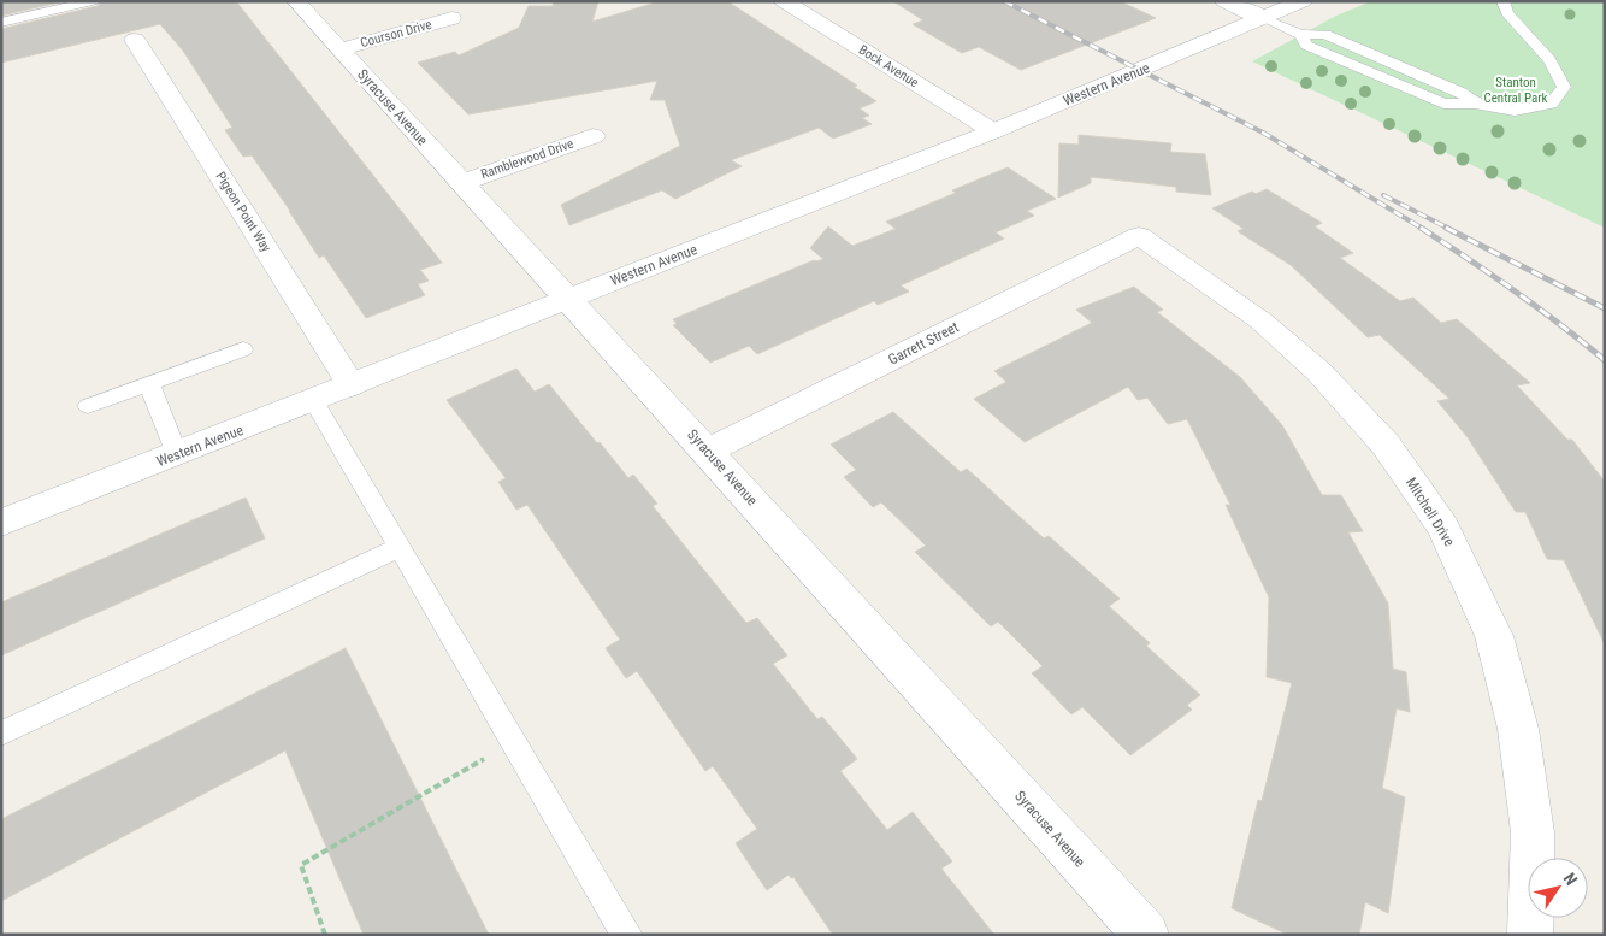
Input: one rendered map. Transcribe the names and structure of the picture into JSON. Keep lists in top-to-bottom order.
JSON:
{
  "streets": {
    "street": [
      "Courson Drive",
      "Bock Avenue",
      "Western Avenue",
      "Syracuse Avenue",
      "Ramblewood Drive",
      "Pigeon Point Way",
      "Garrett Street",
      "Mitchell Drive"
    ]
  },
  "crossings": [
    ["Courson Drive", "Syracuse Avenue"],
    ["Bock Avenue", "Western Avenue"],
    ["Western Avenue", "Syracuse Avenue"],
    ["Western Avenue", "Pigeon Point Way"],
    ["Syracuse Avenue", "Ramblewood Drive"],
    ["Syracuse Avenue", "Garrett Street"],
    ["Garrett Street", "Mitchell Drive"]
  ],
  "parks": ["Stanton Central Park"],
  "north": "top right"
}
